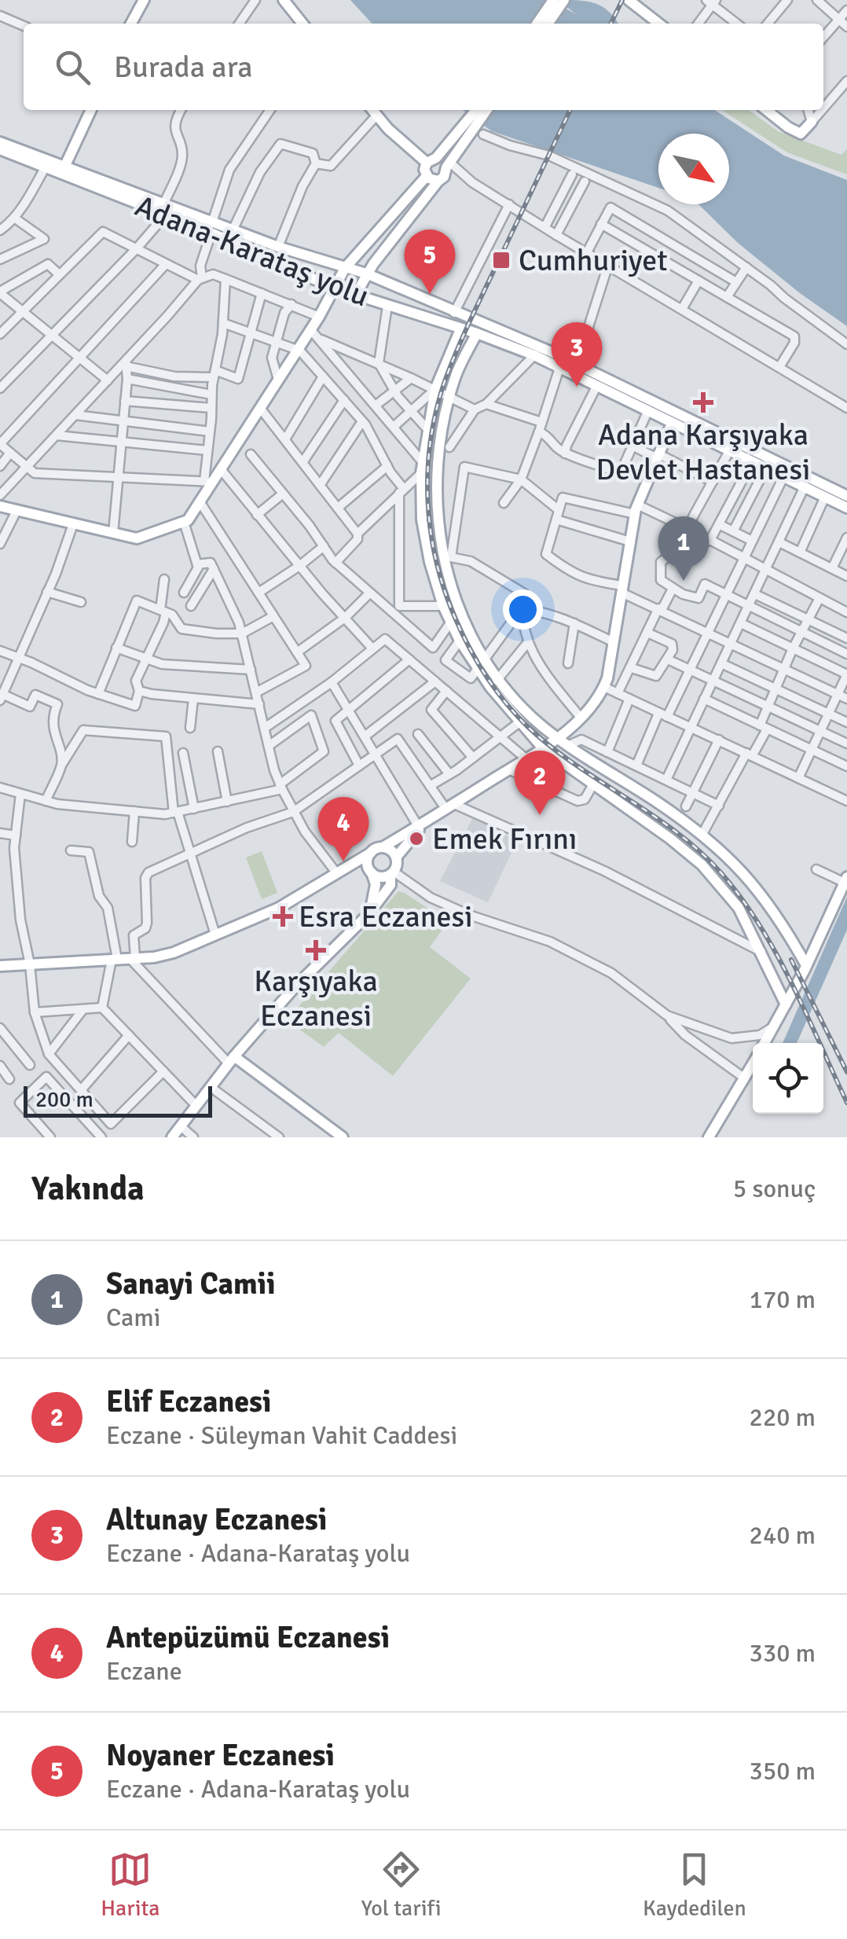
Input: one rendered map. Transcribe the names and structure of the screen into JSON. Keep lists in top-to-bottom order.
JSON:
{
  "streets": {
    "main road": ["Adana-Karataş yolu"]
  },
  "places": {
    "transit": ["Cumhuriyet"],
    "health": ["Adana Karşıyaka Devlet Hastanesi", "Esra Eczanesi", "Karşıyaka Eczanesi"],
    "other": ["Emek Fırını"]
  },
  "scale_bar": "200 m",
  "north": "bottom right",
  "page": {
    "search": "Burada ara",
    "pins": [
      "5",
      "3",
      "1",
      "2",
      "4"
    ],
    "scale": "200 m",
    "heading": ["Yakında", "5 sonuç"],
    "list": [
      {
        "mark": "1",
        "name": "Sanayi Camii",
        "note": "Cami",
        "value": "170 m"
      },
      {
        "mark": "2",
        "name": "Elif Eczanesi",
        "note": "Eczane · Süleyman Vahit Caddesi",
        "value": "220 m"
      },
      {
        "mark": "3",
        "name": "Altunay Eczanesi",
        "note": "Eczane · Adana-Karataş yolu",
        "value": "240 m"
      },
      {
        "mark": "4",
        "name": "Antepüzümü Eczanesi",
        "note": "Eczane",
        "value": "330 m"
      },
      {
        "mark": "5",
        "name": "Noyaner Eczanesi",
        "note": "Eczane · Adana-Karataş yolu",
        "value": "350 m"
      }
    ],
    "nav": ["Harita", "Yol tarifi", "Kaydedilen"]
  }
}
